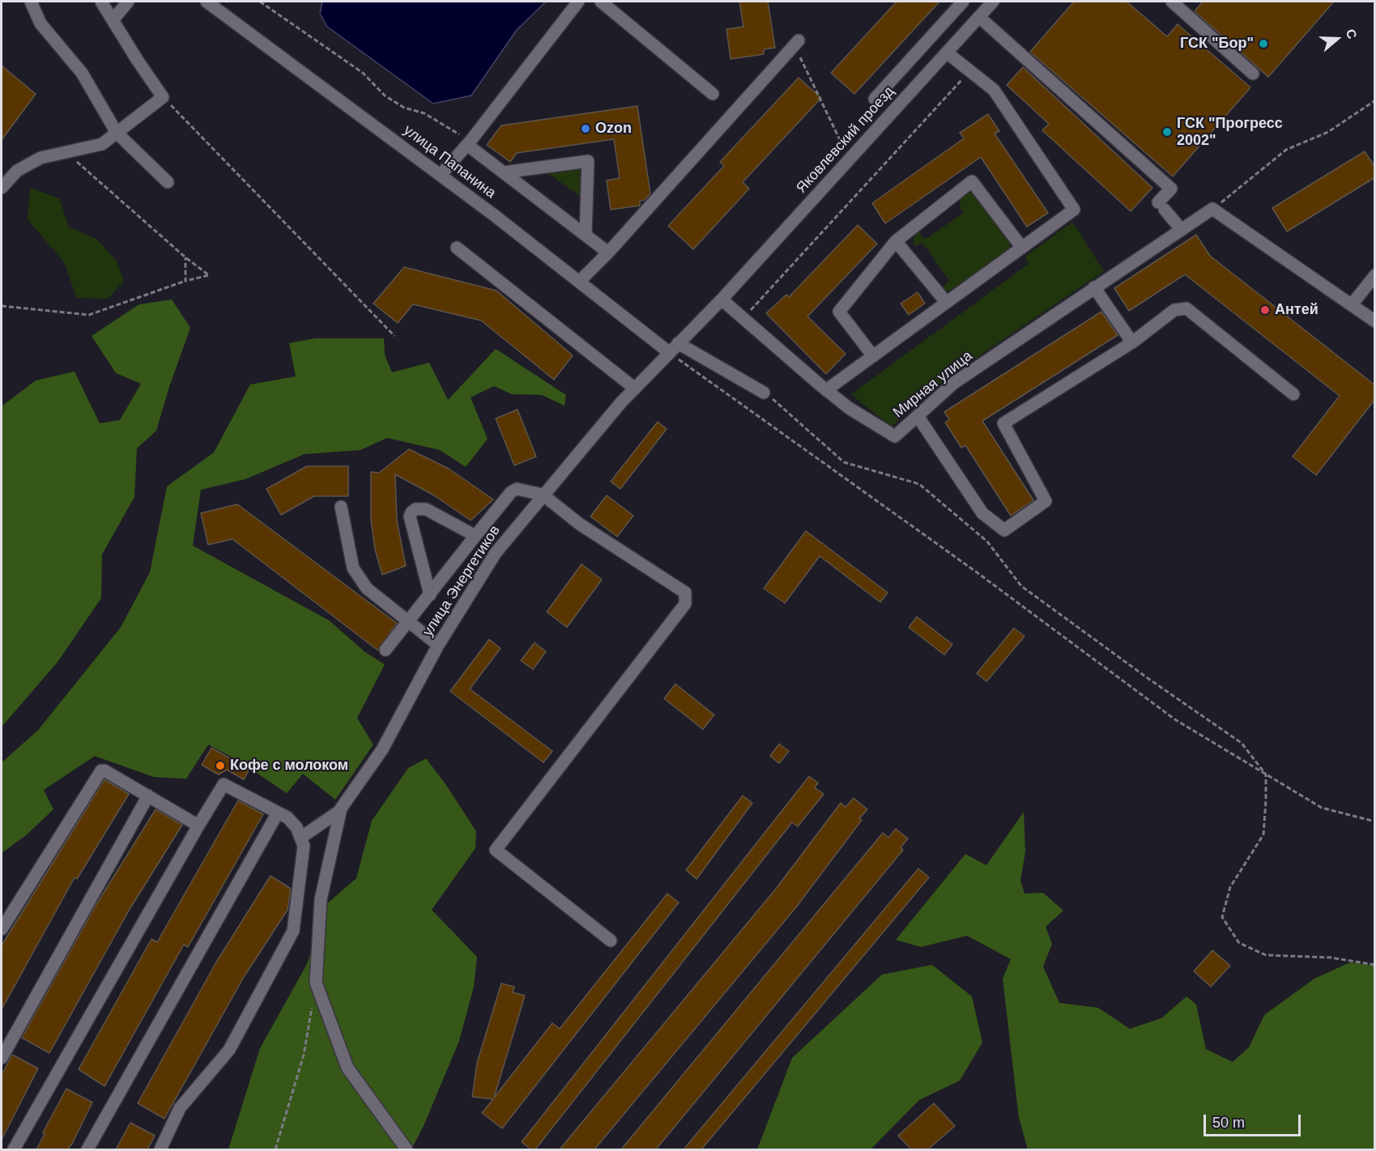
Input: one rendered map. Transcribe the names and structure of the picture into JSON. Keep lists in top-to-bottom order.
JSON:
{
  "streets": {
    "street": [
      "Яковлевский проезд",
      "улица Папанина",
      "Мирная улица",
      "улица Энергетиков"
    ]
  },
  "crossings": [
    ["Яковлевский проезд", "Мирная улица"],
    ["улица Папанина", "улица Энергетиков"]
  ],
  "places": [
    "ГСК \"Бор\"",
    "Ozon",
    "ГСК \"Прогресс 2002\"",
    "Антей",
    "Кофе с молоком"
  ],
  "scale_bar": "50 m",
  "north": "right"
}
